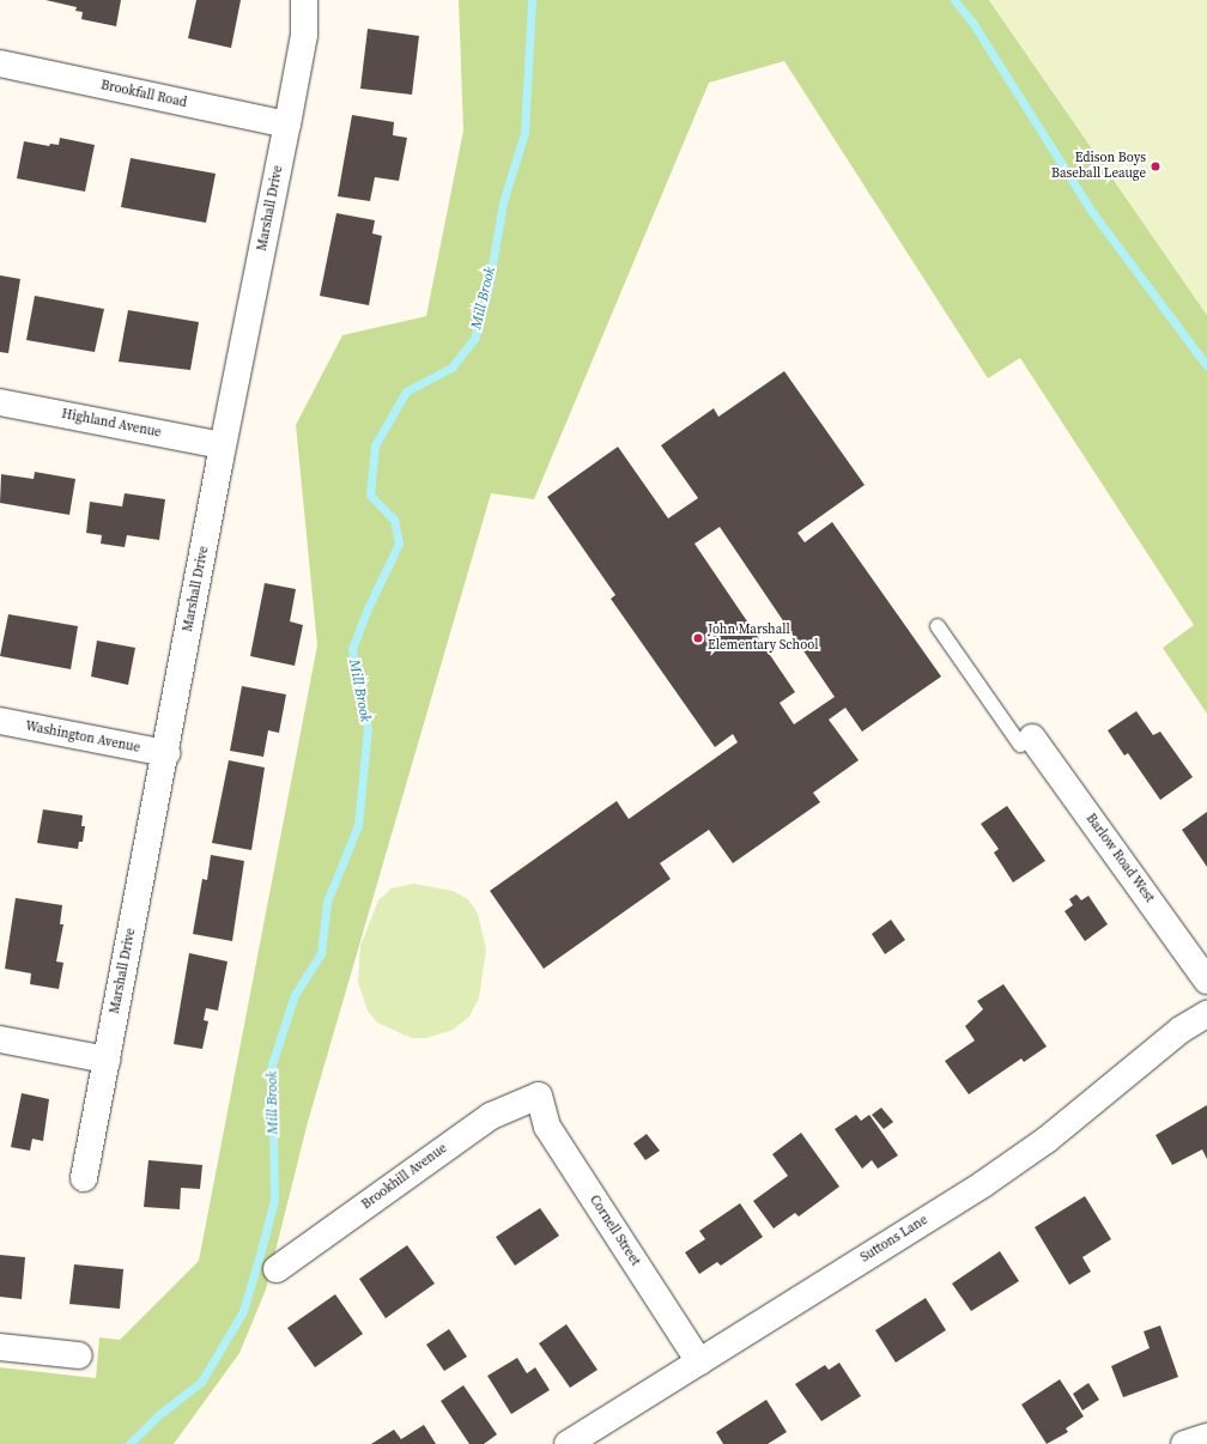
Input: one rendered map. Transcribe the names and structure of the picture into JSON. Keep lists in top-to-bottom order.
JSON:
{
  "streets": {
    "street": [
      "Brookfall Road",
      "Marshall Drive",
      "Highland Avenue",
      "Washington Avenue",
      "Barlow Road West",
      "Brookhill Avenue",
      "Cornell Street",
      "Suttons Lane"
    ]
  },
  "crossings": [
    ["Brookfall Road", "Marshall Drive"],
    ["Marshall Drive", "Highland Avenue"],
    ["Marshall Drive", "Washington Avenue"],
    ["Brookhill Avenue", "Cornell Street"],
    ["Cornell Street", "Suttons Lane"]
  ],
  "water": ["Mill Brook"],
  "places": ["Edison Boys Baseball Leauge", "John Marshall Elementary School"]
}
